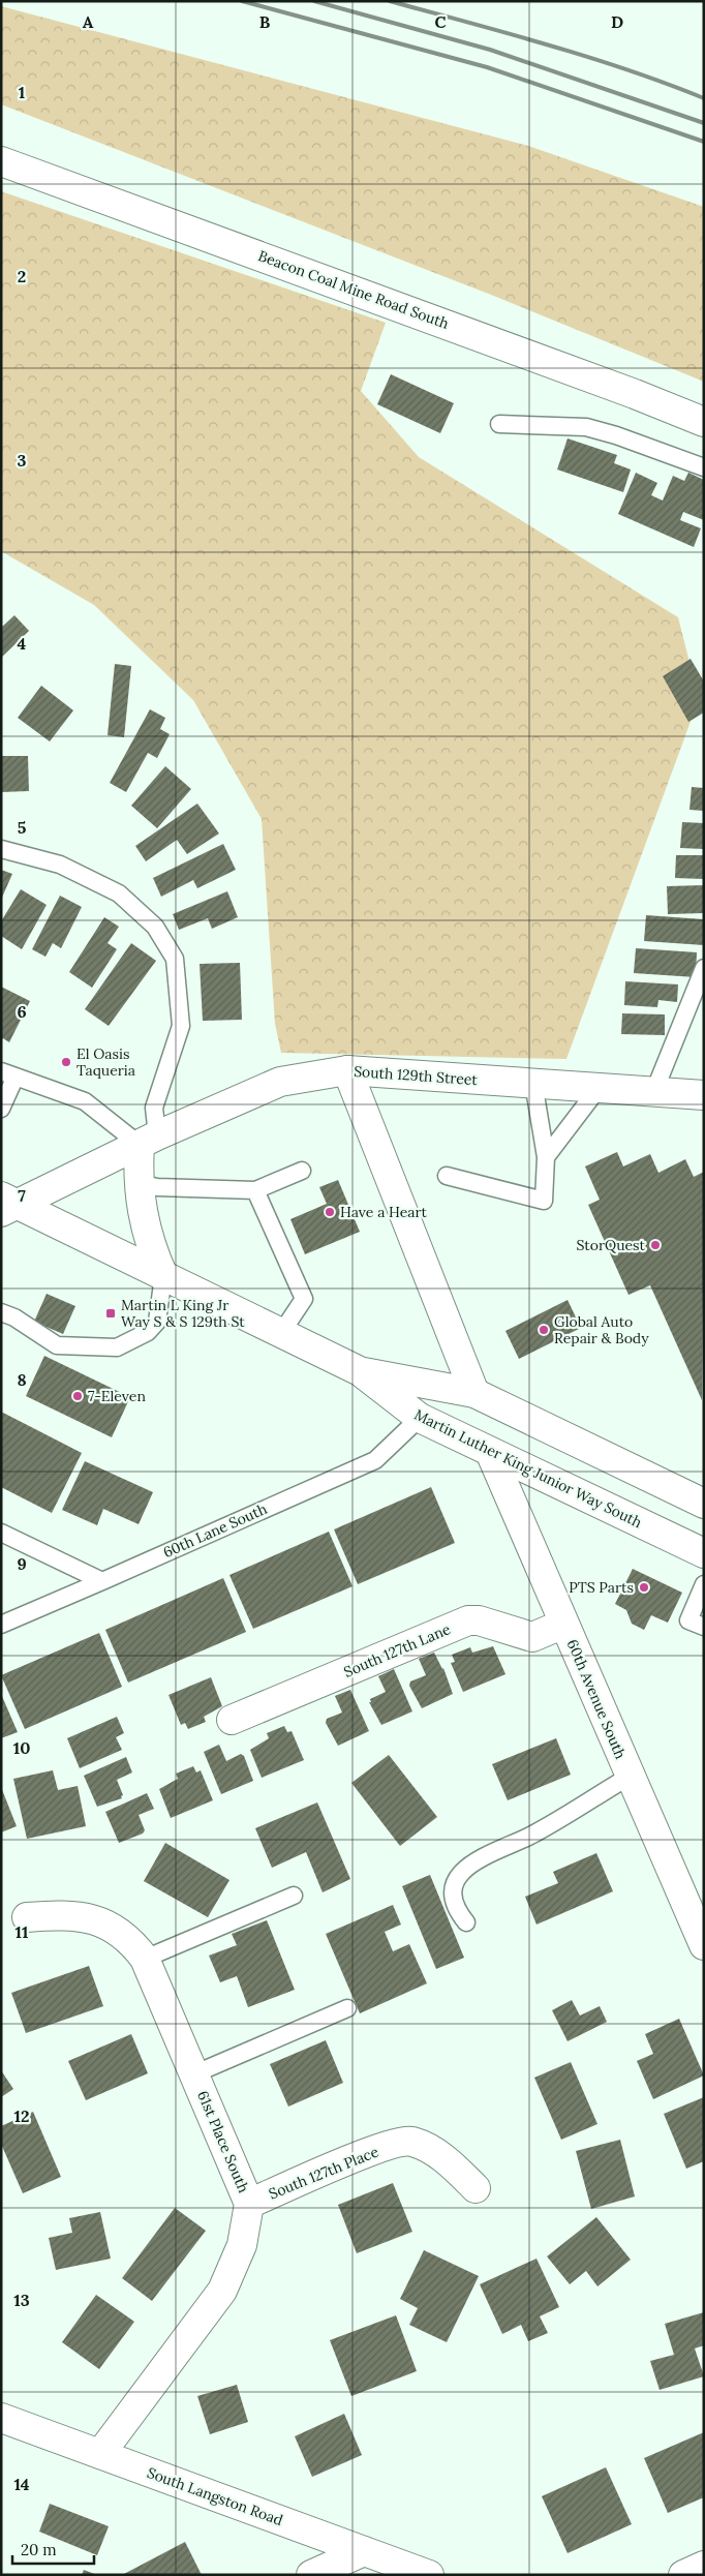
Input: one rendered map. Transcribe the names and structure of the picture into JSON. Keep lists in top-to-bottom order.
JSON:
{
  "streets": {
    "street": [
      "Beacon Coal Mine Road South",
      "South 129th Street",
      "Martin Luther King Junior Way South",
      "South 127th Lane",
      "60th Avenue South",
      "61st Place South",
      "South 127th Place",
      "South Langston Road"
    ],
    "lane": ["60th Lane South"]
  },
  "crossings": [
    ["South 129th Street", "Martin Luther King Junior Way South"],
    ["Martin Luther King Junior Way South", "60th Lane South"],
    ["Martin Luther King Junior Way South", "60th Avenue South"],
    ["South 127th Lane", "60th Avenue South"],
    ["61st Place South", "South 127th Place"],
    ["61st Place South", "South Langston Road"]
  ],
  "places": {
    "other": [
      "El Oasis Taqueria",
      "Have a Heart",
      "StorQuest",
      "Global Auto Repair & Body",
      "7-Eleven",
      "PTS Parts"
    ],
    "transit": ["Martin L King Jr Way S & S 129th St"]
  },
  "scale_bar": "20 m",
  "grid": {
    "columns": [
      "A",
      "B",
      "C",
      "D"
    ],
    "rows": [
      "1",
      "2",
      "3",
      "4",
      "5",
      "6",
      "7",
      "8",
      "9",
      "10",
      "11",
      "12",
      "13",
      "14"
    ]
  }
}
